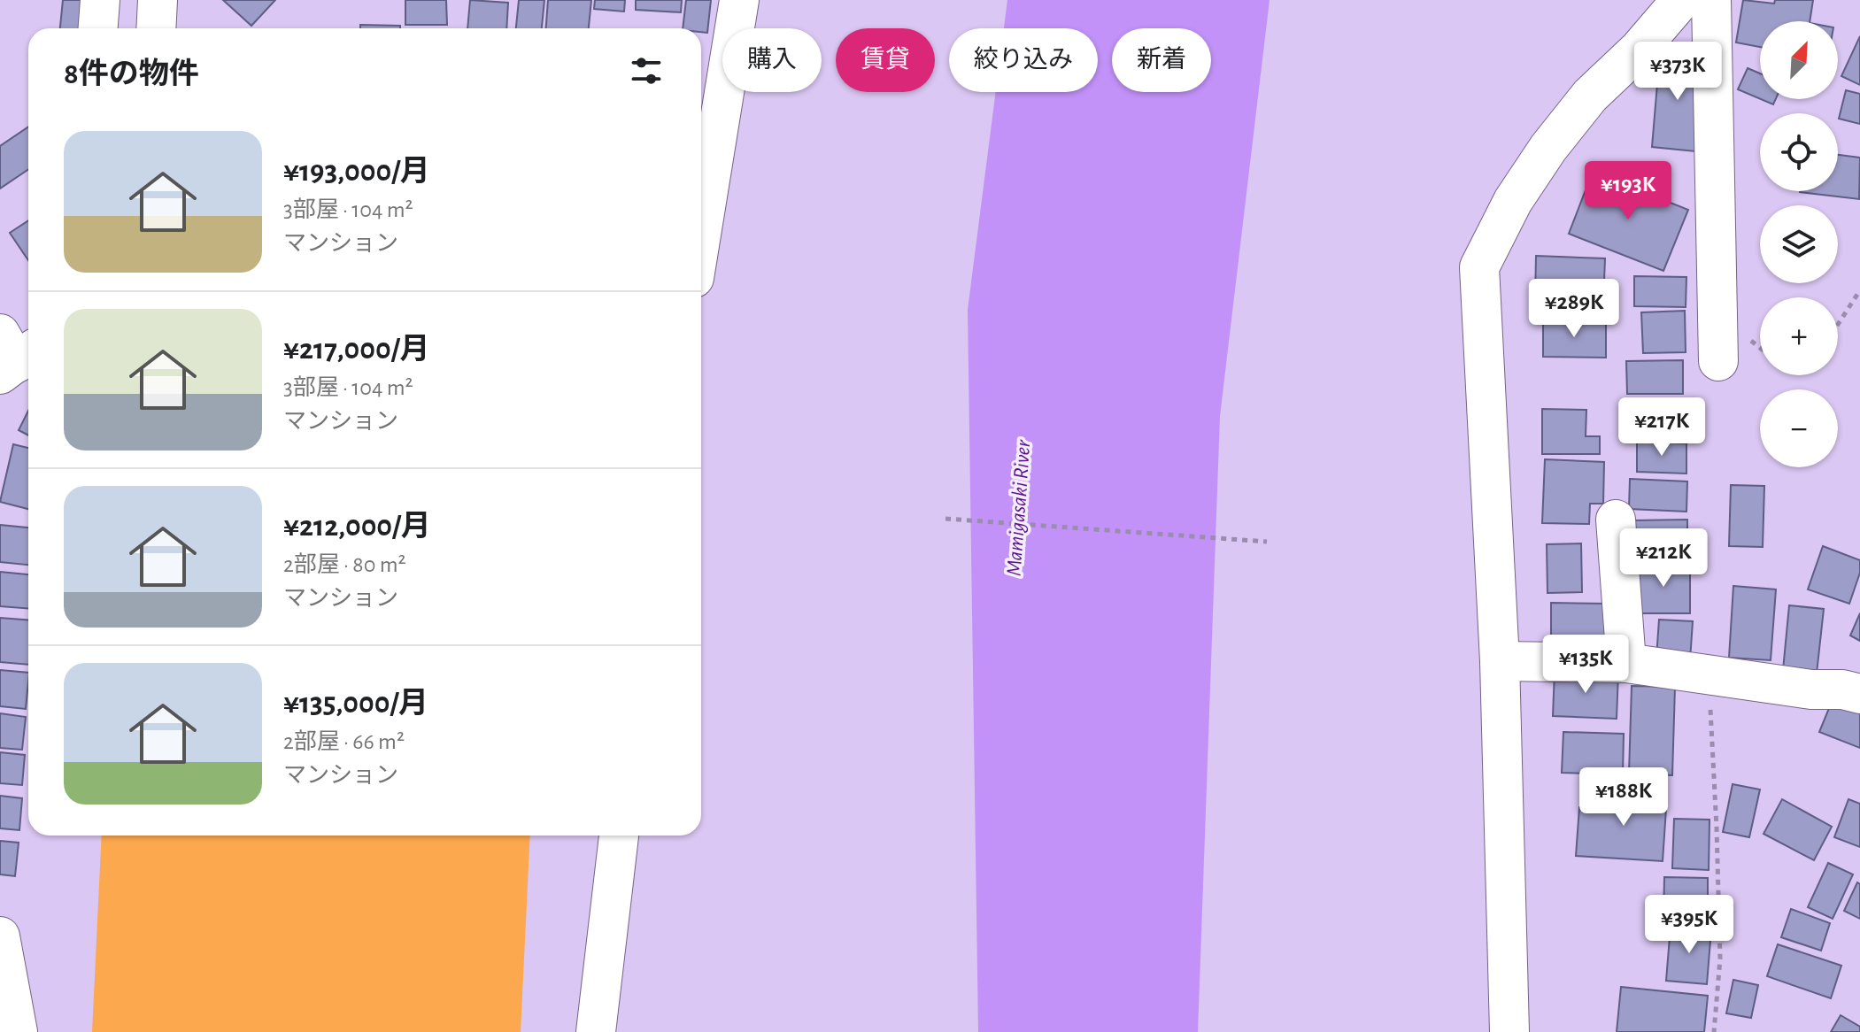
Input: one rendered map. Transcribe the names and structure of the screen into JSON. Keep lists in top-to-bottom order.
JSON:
{
  "water": ["Mamigasaki River"],
  "north": "top right",
  "page": {
    "map_buttons": ["+", "−"],
    "chip": [
      "購入",
      "賃貸",
      "絞り込み",
      "新着"
    ],
    "heading": "8件の物件",
    "price": [
      "¥373K",
      "¥193K",
      "¥289K",
      "¥217K",
      "¥212K",
      "¥135K",
      "¥188K",
      "¥395K"
    ],
    "list": [
      {
        "name": "¥193,000/月",
        "note": "3部屋 · 104 m² · マンション"
      },
      {
        "name": "¥217,000/月",
        "note": "3部屋 · 104 m² · マンション"
      },
      {
        "name": "¥212,000/月",
        "note": "2部屋 · 80 m² · マンション"
      },
      {
        "name": "¥135,000/月",
        "note": "2部屋 · 66 m² · マンション"
      }
    ]
  }
}
